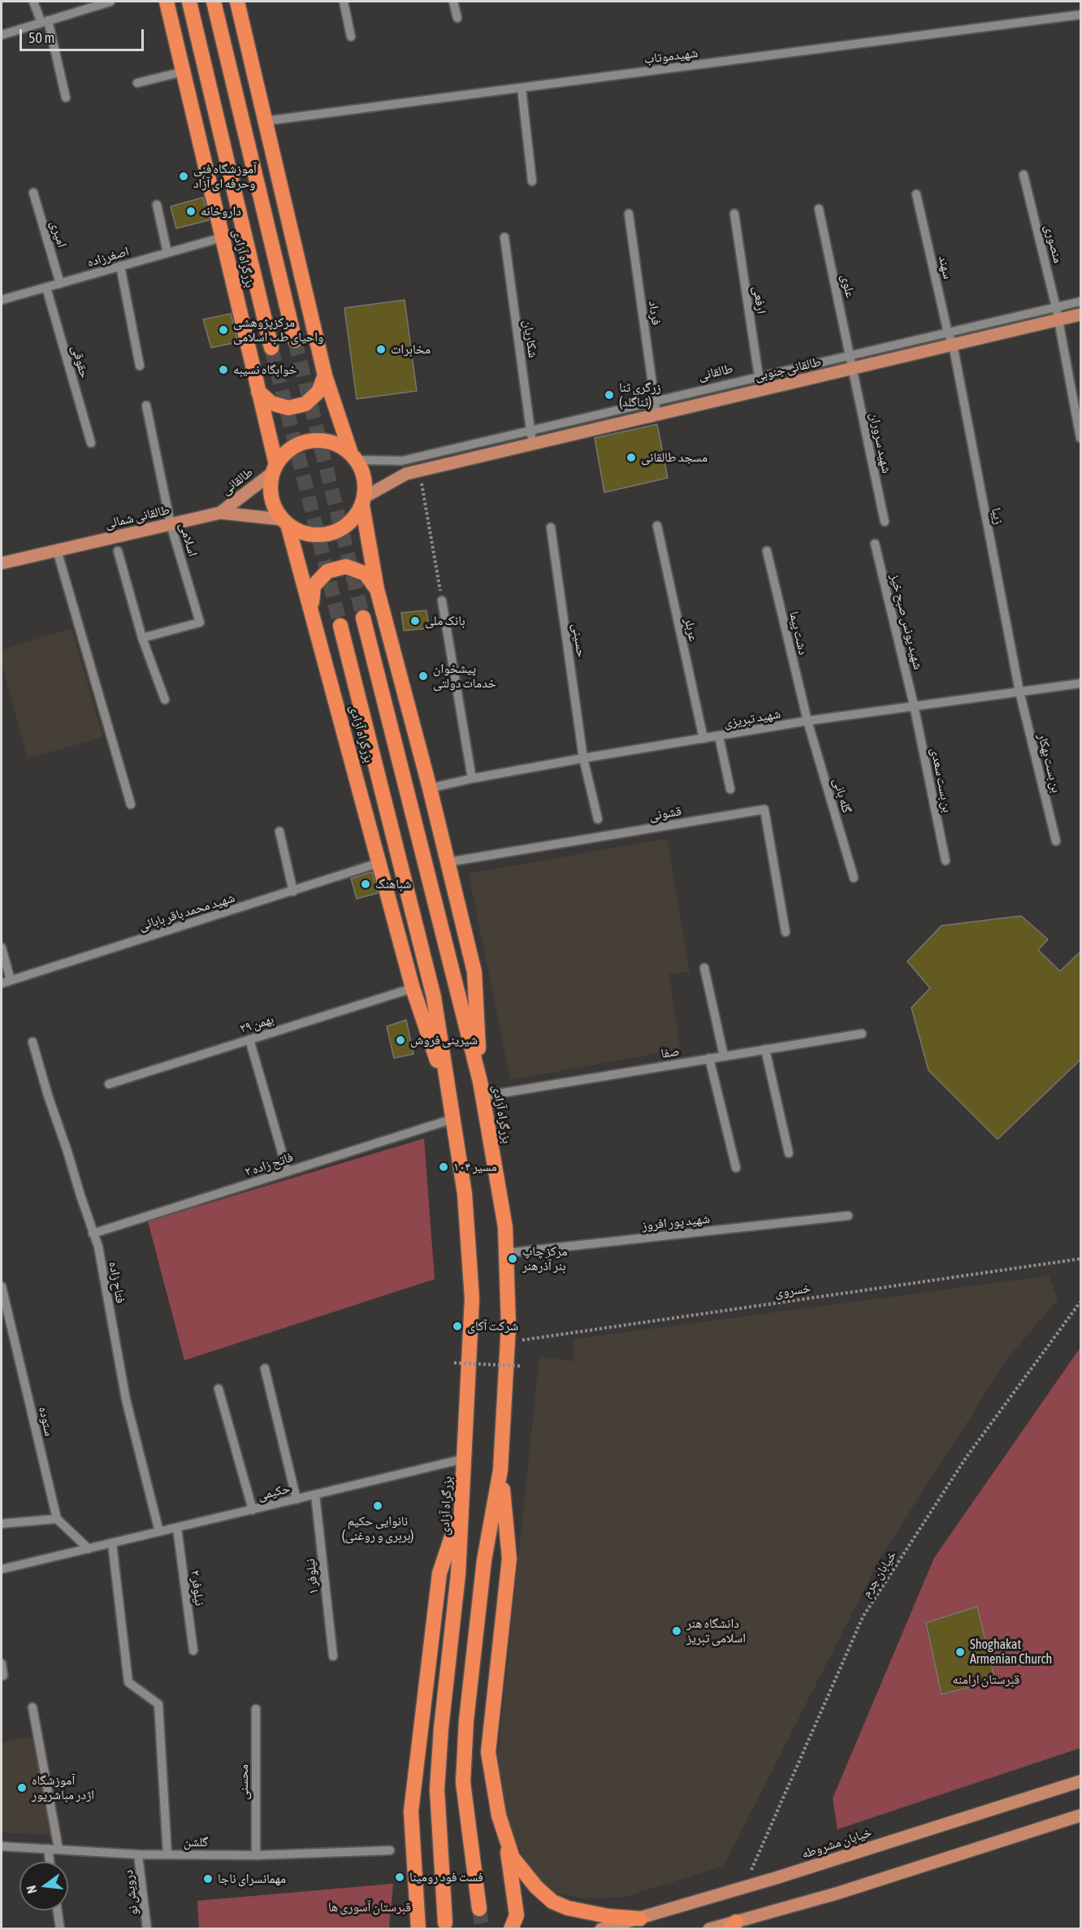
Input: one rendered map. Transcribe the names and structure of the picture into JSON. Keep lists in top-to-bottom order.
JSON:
{
  "streets": {
    "highway": ["بزرگراه آزادی"],
    "main road": [
      "طالقانی جنوبی",
      "طالقانی",
      "طالقانی شمالی",
      "خیابان مشروطه"
    ],
    "street": [
      "شهیدموتاب",
      "امیری",
      "منصوری",
      "اصغرزاده",
      "سهند",
      "علوی",
      "ارفعی",
      "فرداد",
      "شکاریان",
      "حقوقی",
      "شهید سروران",
      "زیبا",
      "اسلامی",
      "شهید یونس صبح خیز",
      "عربلر",
      "دشت پیما",
      "حسینی",
      "شهید تبریزی",
      "بن بست بهکار",
      "بن بست سعدی",
      "گله بانی",
      "قشونی",
      "شهید محمد باقر بابائی",
      "۲۹ بهمن",
      "صفا",
      "فاتح زاده ۲",
      "شهید پور افروز",
      "فتاح زاده",
      "ستوده",
      "حکیمی",
      "نیلوفر ۱",
      "نیلوفر ۲",
      "محسنی",
      "گلشن",
      "درویش نو"
    ],
    "path": ["خسروی", "خیابان چرم"]
  },
  "crossings": [
    ["امیری", "اصغرزاده"],
    ["منصوری", "طالقانی جنوبی"],
    ["اصغرزاده", "بزرگراه آزادی"],
    ["اصغرزاده", "حقوقی"],
    ["بزرگراه آزادی", "طالقانی جنوبی"],
    ["بزرگراه آزادی", "طالقانی"],
    ["بزرگراه آزادی", "طالقانی شمالی"],
    ["بزرگراه آزادی", "شهید تبریزی"],
    ["بزرگراه آزادی", "قشونی"],
    ["بزرگراه آزادی", "شهید محمد باقر بابائی"],
    ["بزرگراه آزادی", "۲۹ بهمن"],
    ["بزرگراه آزادی", "صفا"],
    ["بزرگراه آزادی", "فاتح زاده ۲"],
    ["بزرگراه آزادی", "شهید پور افروز"],
    ["بزرگراه آزادی", "خسروی"],
    ["بزرگراه آزادی", "حکیمی"],
    ["سهند", "طالقانی جنوبی"],
    ["سهند", "زیبا"],
    ["علوی", "طالقانی جنوبی"],
    ["علوی", "شهید سروران"],
    ["ارفعی", "طالقانی جنوبی"],
    ["ارفعی", "طالقانی"],
    ["فرداد", "طالقانی جنوبی"],
    ["فرداد", "طالقانی"],
    ["شکاریان", "طالقانی جنوبی"],
    ["شکاریان", "طالقانی"],
    ["طالقانی جنوبی", "طالقانی"],
    ["طالقانی جنوبی", "شهید سروران"],
    ["طالقانی جنوبی", "زیبا"],
    ["طالقانی جنوبی", "طالقانی شمالی"],
    ["طالقانی", "طالقانی شمالی"],
    ["زیبا", "شهید تبریزی"],
    ["زیبا", "بن بست بهکار"],
    ["طالقانی شمالی", "اسلامی"],
    ["شهید یونس صبح خیز", "شهید تبریزی"],
    ["شهید یونس صبح خیز", "بن بست سعدی"],
    ["عربلر", "شهید تبریزی"],
    ["دشت پیما", "شهید تبریزی"],
    ["دشت پیما", "گله بانی"],
    ["حسینی", "شهید تبریزی"],
    ["شهید تبریزی", "بن بست بهکار"],
    ["شهید تبریزی", "بن بست سعدی"],
    ["شهید تبریزی", "گله بانی"],
    ["فاتح زاده ۲", "فتاح زاده"],
    ["فتاح زاده", "حکیمی"],
    ["حکیمی", "نیلوفر ۱"],
    ["حکیمی", "نیلوفر ۲"],
    ["خیابان چرم", "خیابان مشروطه"],
    ["محسنی", "گلشن"],
    ["گلشن", "درویش نو"]
  ],
  "parks": ["قبرستان ارامنه", "قبرستان آسوری ها"],
  "places": [
    "آموزشگاه فنی وحرفه ای آزاد",
    "داروخانه",
    "مرکزپژوهشی واحیای طب اسلامی",
    "مخابرات",
    "خوابگاه نسیبه",
    "زرگری ثنا (ثناگلد)",
    "مسجد طالقانی",
    "بانک ملی",
    "پیشخوان خدمات دولتی",
    "شباهنگ",
    "شیرینی فروش",
    "مسیر ۱۰۴",
    "مرکز چاپ بنر آذرهنر",
    "شرکت آکای",
    "نانوایی حکیم (بربری و روغنی)",
    "دانشگاه هنر اسلامی تبریز",
    "Shoghakat Armenian Church",
    "آموزشگاه اژدر مباشرپور",
    "فست فود رومینا",
    "مهمانسرای ناجا"
  ],
  "scale_bar": "50 m",
  "north": "left"
}
